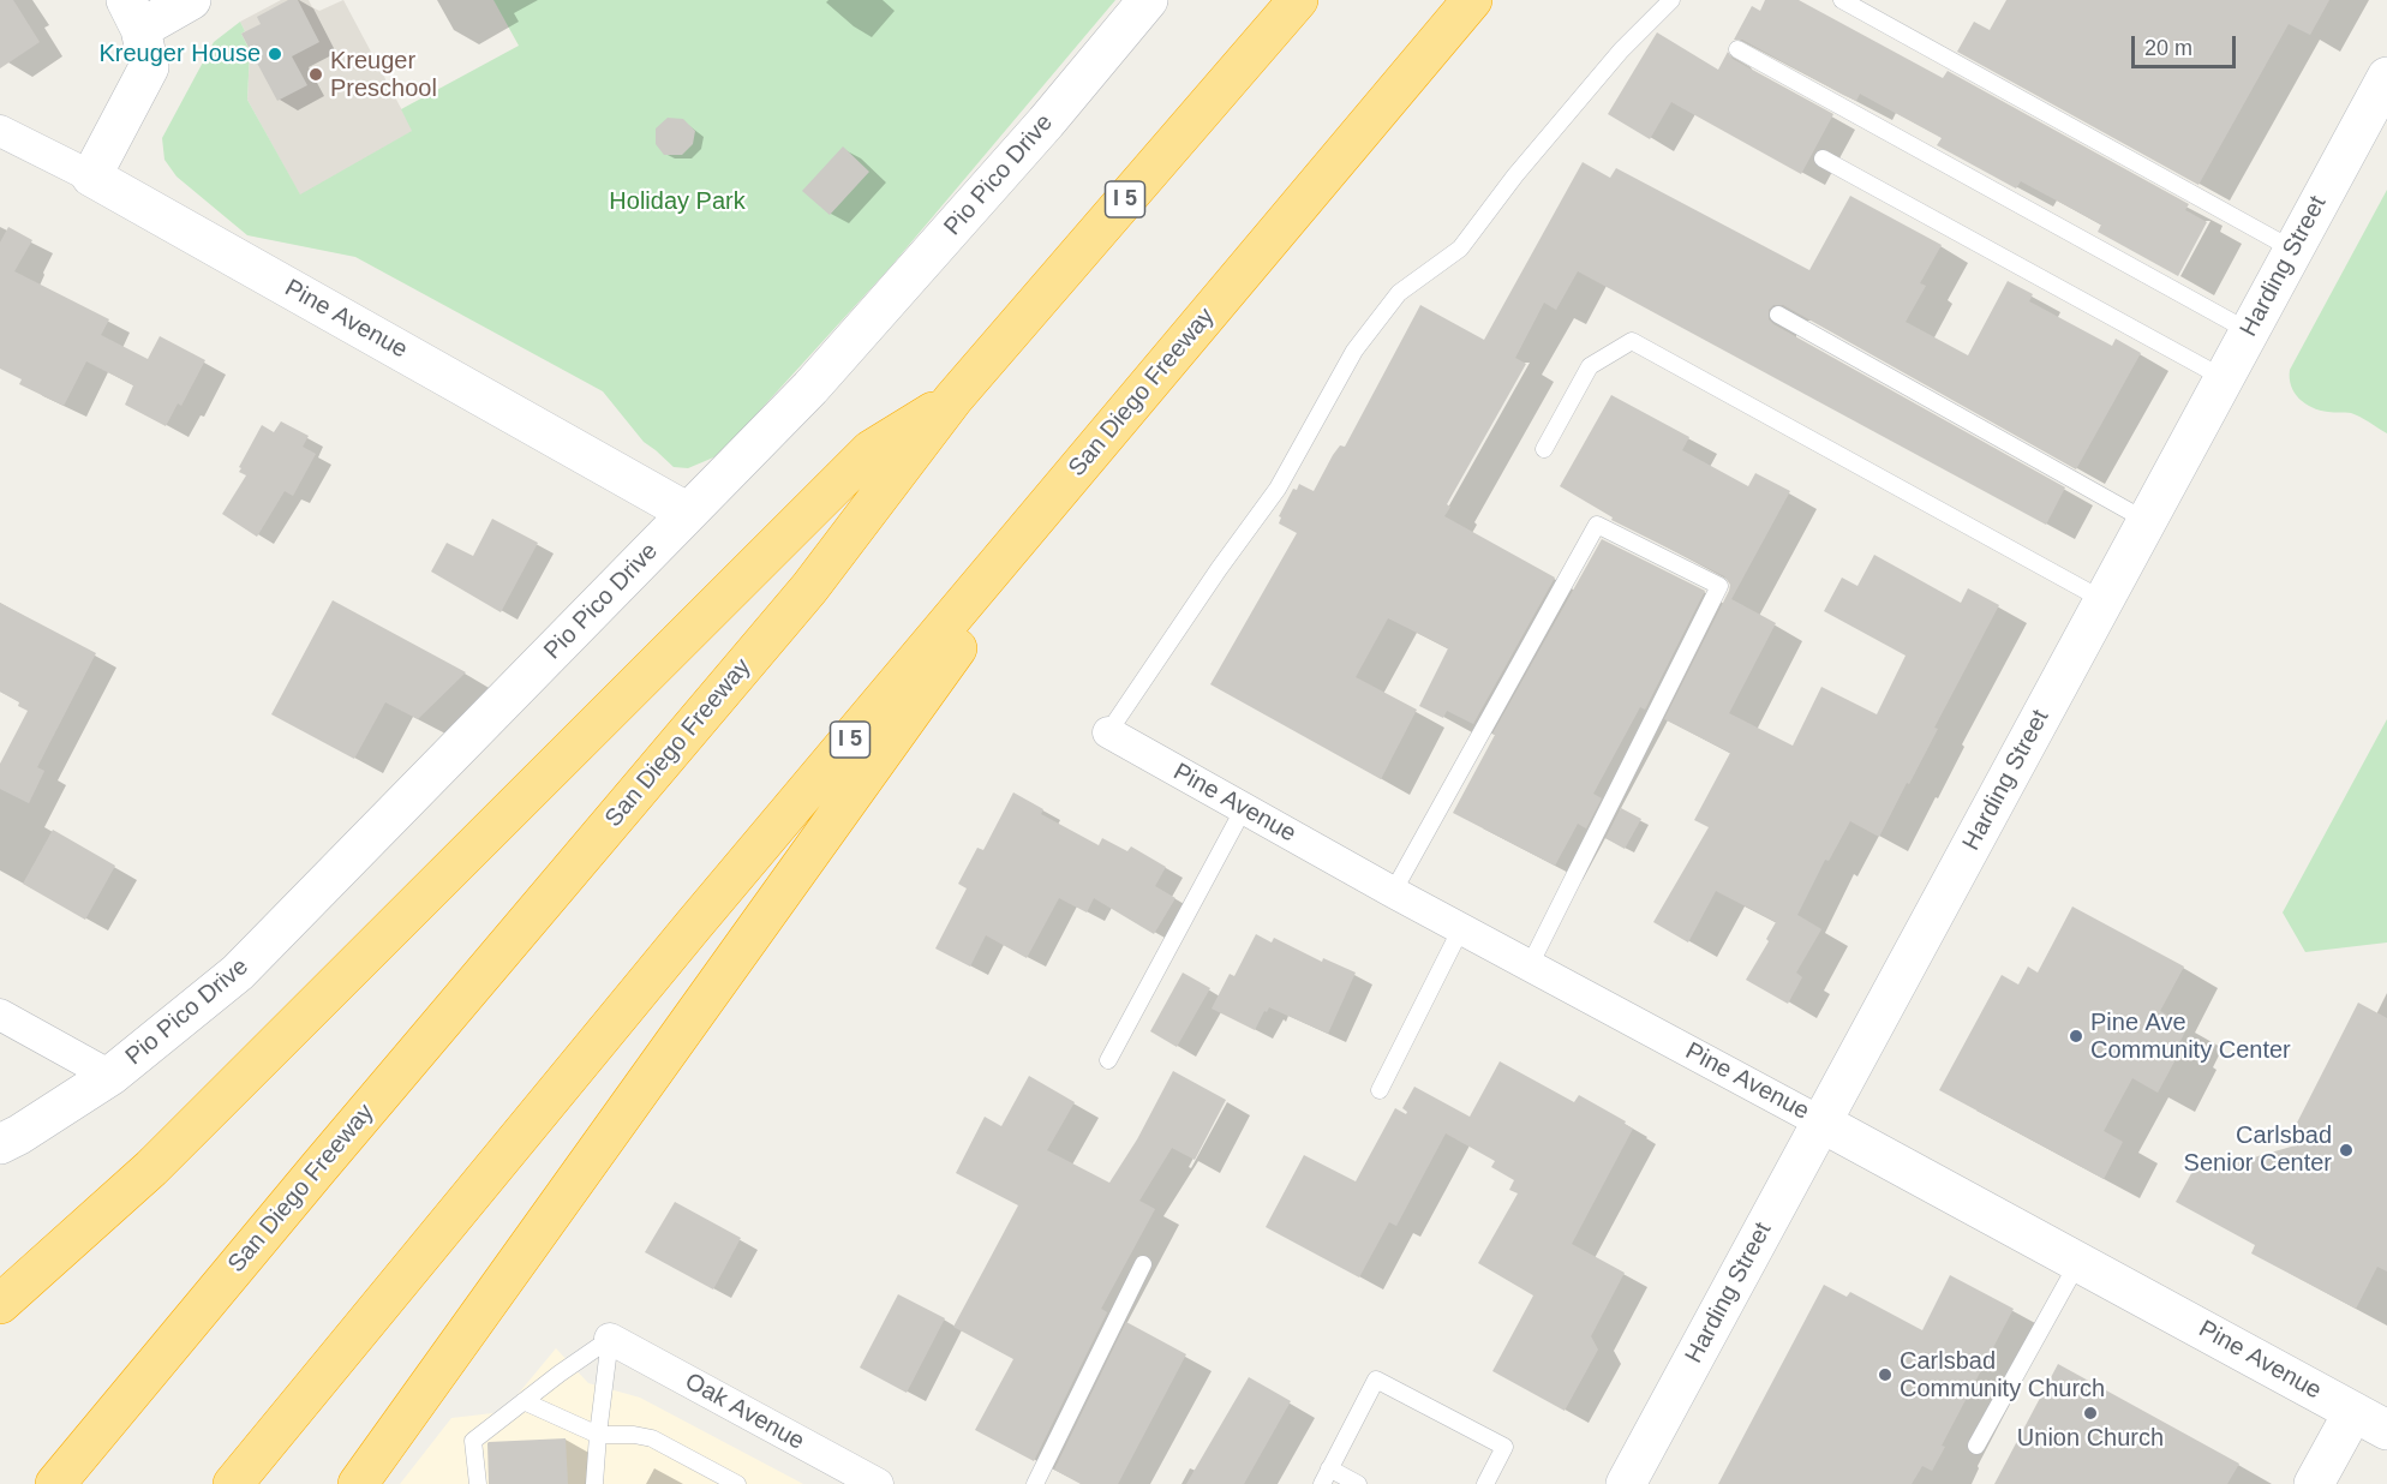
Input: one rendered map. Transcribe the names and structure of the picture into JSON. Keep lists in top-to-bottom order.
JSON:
{
  "streets": {
    "highway": ["I 5", "San Diego Freeway"],
    "street": [
      "Pio Pico Drive",
      "Harding Street",
      "Pine Avenue",
      "Oak Avenue"
    ]
  },
  "crossings": [
    ["Pio Pico Drive", "Pine Avenue"],
    ["Harding Street", "Pine Avenue"]
  ],
  "parks": ["Holiday Park"],
  "places": [
    "Kreuger House",
    "Kreuger Preschool",
    "Pine Ave Community Center",
    "Carlsbad Senior Center",
    "Carlsbad Community Church",
    "Union Church"
  ],
  "scale_bar": "20 m"
}
